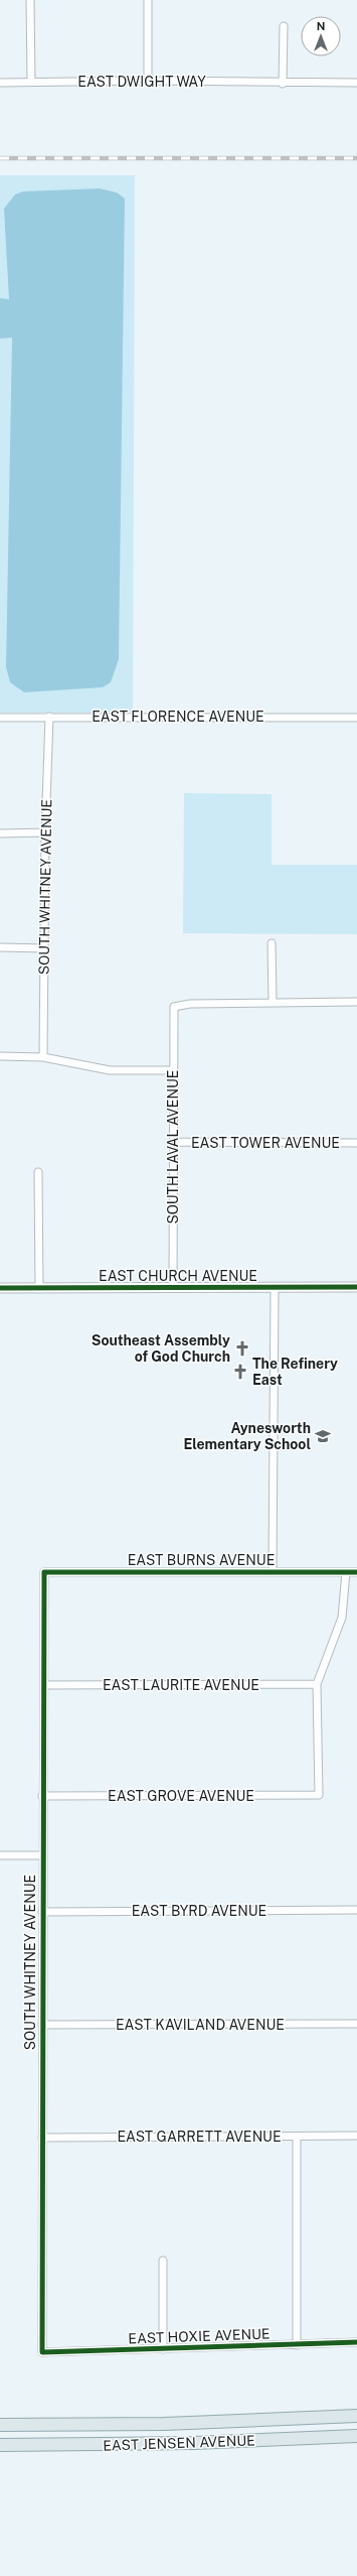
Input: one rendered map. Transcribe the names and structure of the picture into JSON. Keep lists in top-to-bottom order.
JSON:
{
  "streets": {
    "main road": ["EAST JENSEN AVENUE"],
    "street": [
      "EAST DWIGHT WAY",
      "EAST FLORENCE AVENUE",
      "SOUTH WHITNEY AVENUE",
      "EAST TOWER AVENUE",
      "SOUTH LAVAL AVENUE",
      "EAST CHURCH AVENUE",
      "EAST BURNS AVENUE",
      "EAST LAURITE AVENUE",
      "EAST GROVE AVENUE",
      "EAST BYRD AVENUE",
      "EAST KAVILAND AVENUE",
      "EAST GARRETT AVENUE",
      "EAST HOXIE AVENUE"
    ]
  },
  "crossings": [
    ["EAST FLORENCE AVENUE", "SOUTH WHITNEY AVENUE"],
    ["SOUTH WHITNEY AVENUE", "EAST BURNS AVENUE"],
    ["SOUTH WHITNEY AVENUE", "EAST LAURITE AVENUE"],
    ["SOUTH WHITNEY AVENUE", "EAST GROVE AVENUE"],
    ["SOUTH WHITNEY AVENUE", "EAST BYRD AVENUE"],
    ["SOUTH WHITNEY AVENUE", "EAST KAVILAND AVENUE"],
    ["SOUTH WHITNEY AVENUE", "EAST GARRETT AVENUE"],
    ["SOUTH WHITNEY AVENUE", "EAST HOXIE AVENUE"],
    ["EAST TOWER AVENUE", "SOUTH LAVAL AVENUE"],
    ["SOUTH LAVAL AVENUE", "EAST CHURCH AVENUE"],
    ["EAST LAURITE AVENUE", "EAST GROVE AVENUE"]
  ],
  "places": {
    "church": ["Southeast Assembly of God Church", "The Refinery East"],
    "school or university": ["Aynesworth Elementary School"]
  },
  "north": "top"
}
